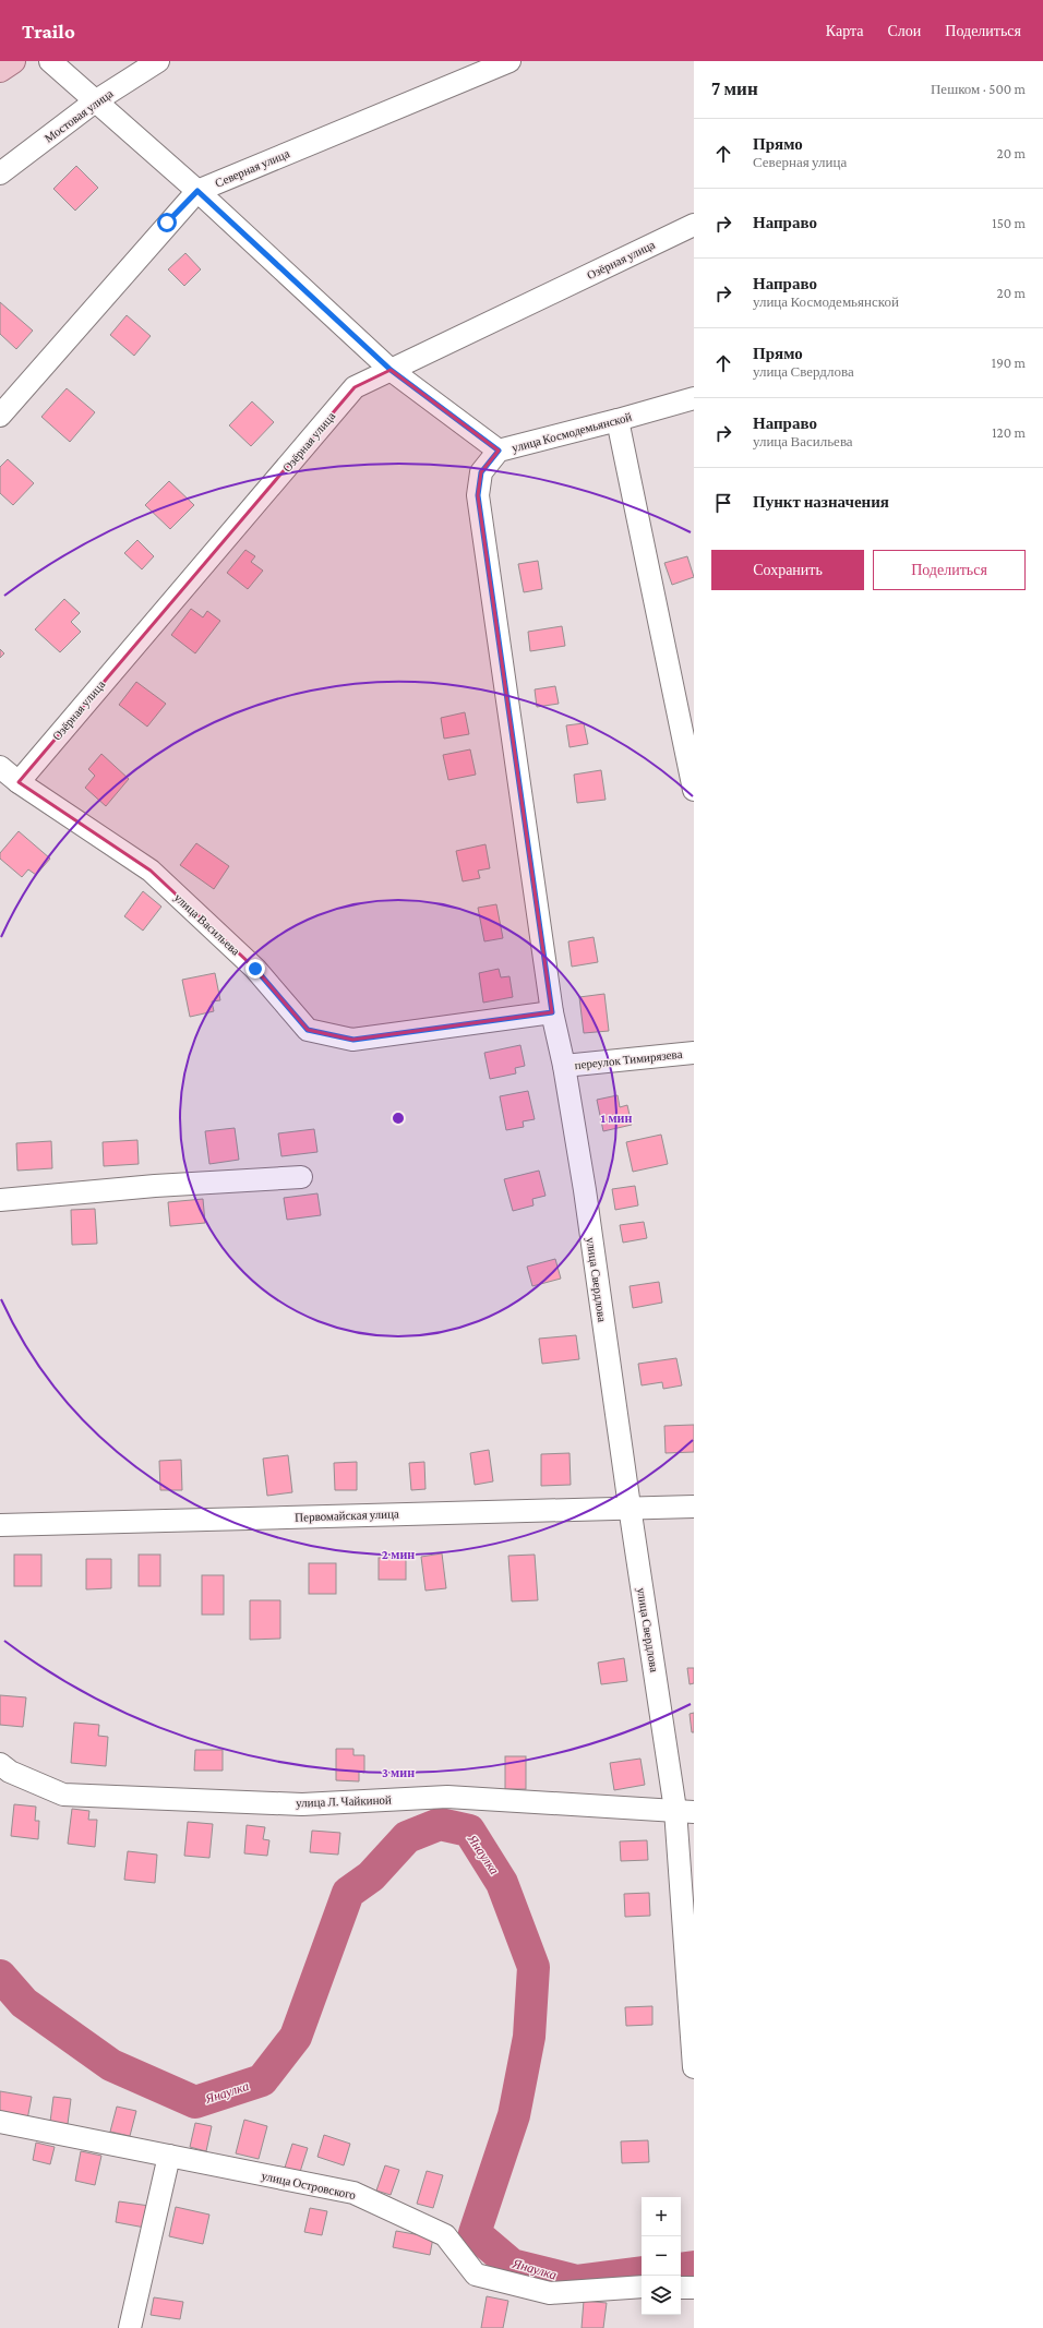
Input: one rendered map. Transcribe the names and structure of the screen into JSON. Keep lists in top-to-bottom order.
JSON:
{
  "streets": {
    "street": [
      "Мостовая улица",
      "Северная улица",
      "Озёрная улица",
      "улица Космодемьянской",
      "улица Васильева",
      "переулок Тимирязева",
      "улица Свердлова",
      "Первомайская улица",
      "улица Л. Чайкиной",
      "улица Островского"
    ]
  },
  "crossings": [
    ["Озёрная улица", "улица Васильева"],
    ["улица Космодемьянской", "улица Свердлова"],
    ["улица Васильева", "улица Свердлова"],
    ["переулок Тимирязева", "улица Свердлова"],
    ["улица Свердлова", "Первомайская улица"],
    ["улица Свердлова", "улица Л. Чайкиной"]
  ],
  "water": ["Янаулка"],
  "page": {
    "header": "Trailo",
    "nav": ["Карта", "Слои", "Поделиться"],
    "heading": ["7 мин", "Пешком · 500 m"],
    "list": [
      ["Прямо", "Северная улица", "20 m"],
      ["Направо", "150 m"],
      ["Направо", "улица Космодемьянской", "20 m"],
      ["Прямо", "улица Свердлова", "190 m"],
      ["Направо", "улица Васильева", "120 m"],
      "Пункт назначения"
    ],
    "buttons": ["Сохранить", "Поделиться"],
    "map_buttons": ["+", "−"]
  },
  "rings": ["1 мин", "2 мин", "3 мин"]
}
